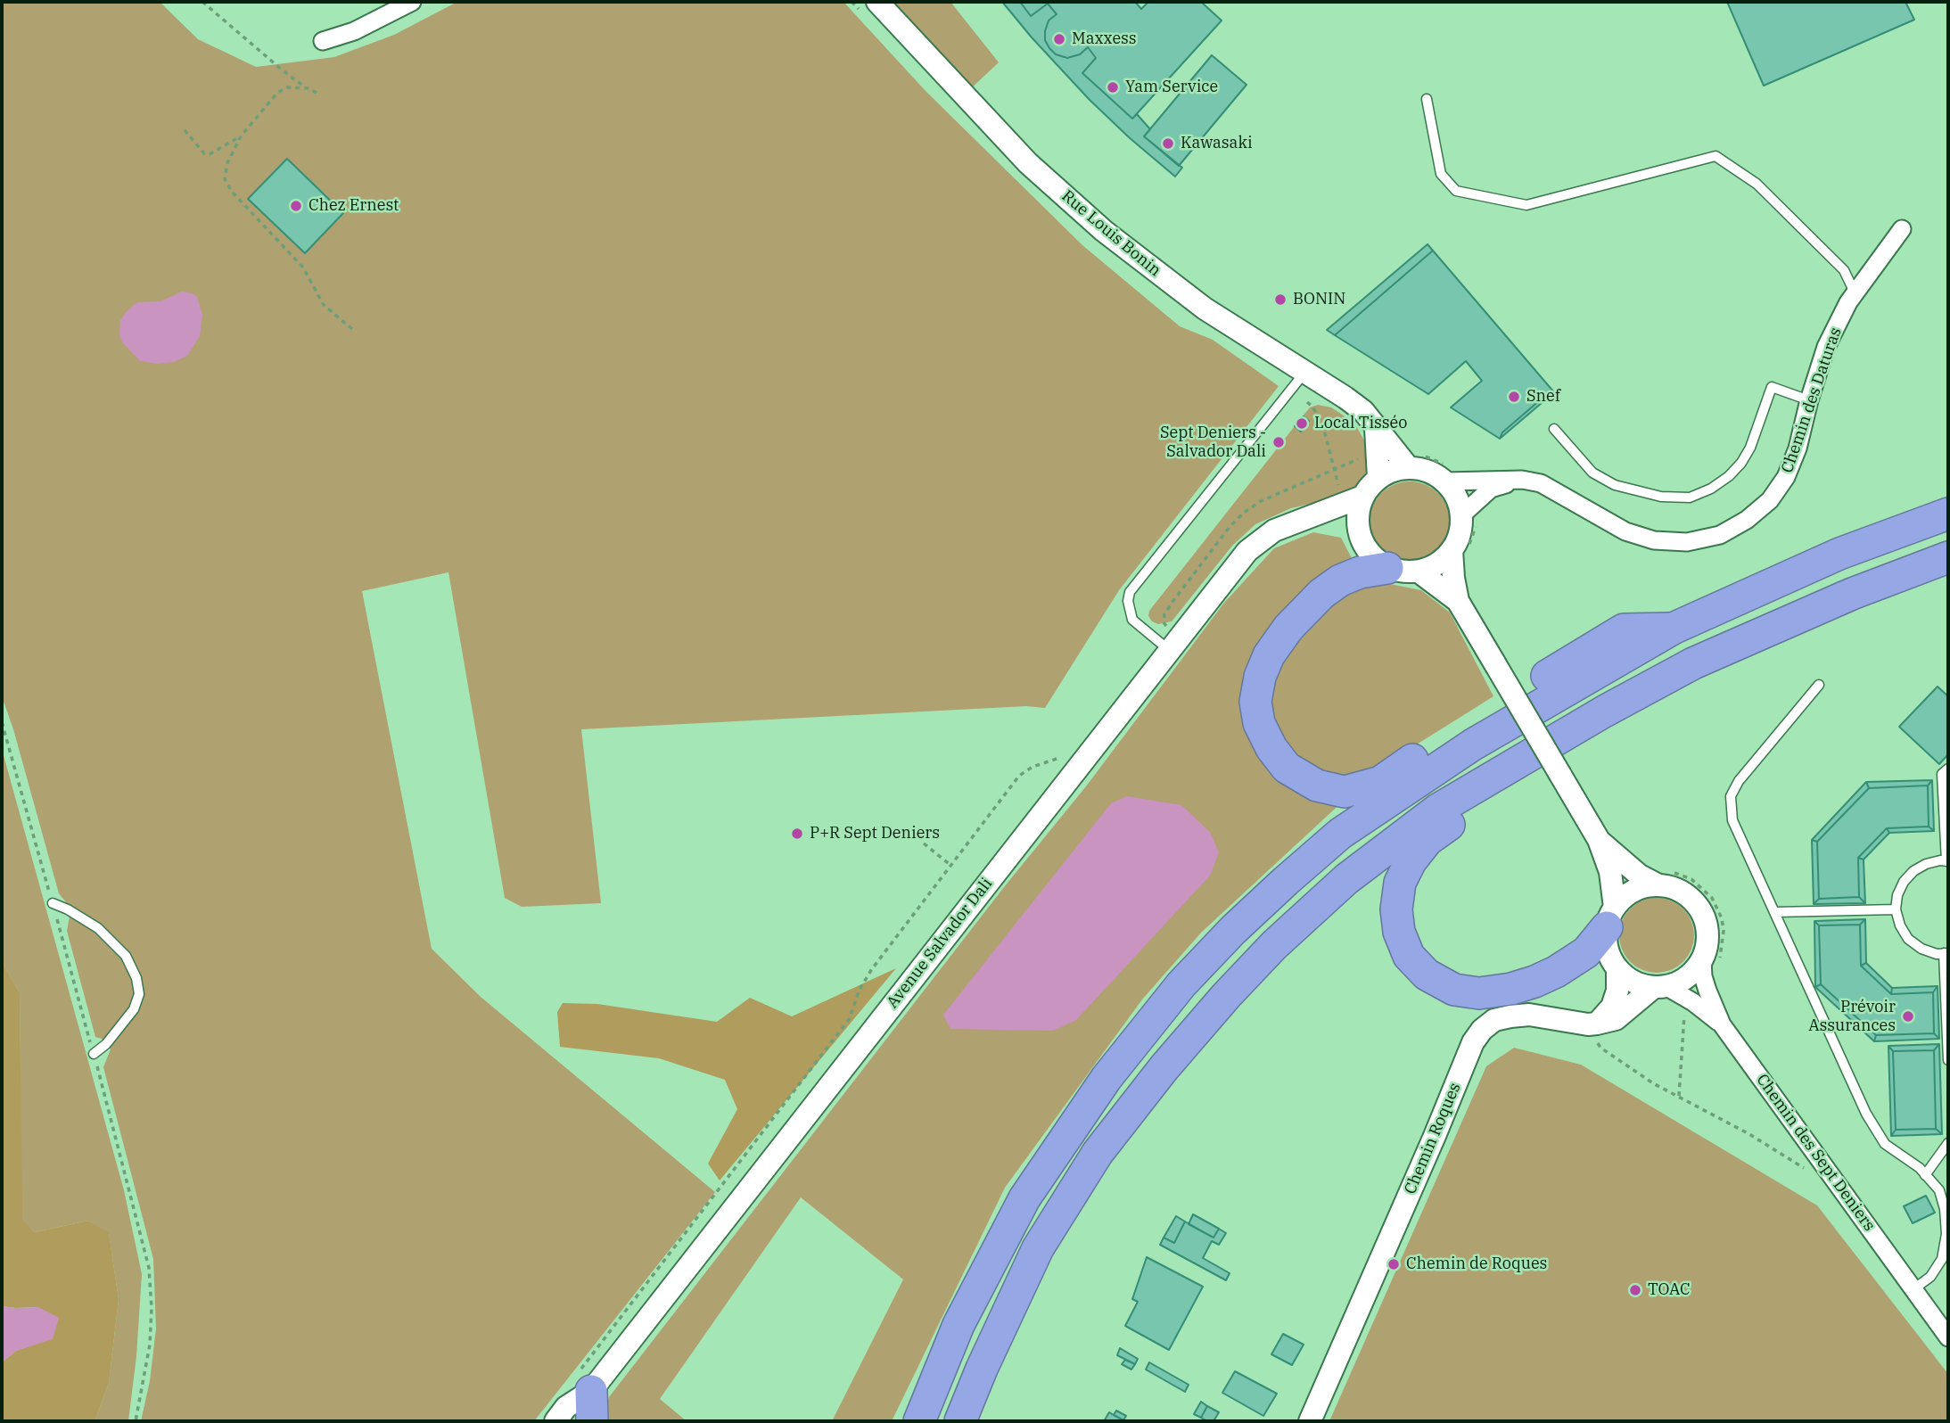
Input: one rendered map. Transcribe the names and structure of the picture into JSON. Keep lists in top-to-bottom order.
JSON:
{
  "streets": {
    "street": [
      "Rue Louis Bonin",
      "Chemin des Daturas",
      "Avenue Salvador Dali",
      "Chemin Roques",
      "Chemin des Sept Deniers"
    ]
  },
  "crossings": [
    ["Rue Louis Bonin", "Chemin des Daturas"],
    ["Rue Louis Bonin", "Avenue Salvador Dali"],
    ["Chemin des Daturas", "Avenue Salvador Dali"]
  ],
  "places": [
    "Maxxess",
    "Yam Service",
    "Kawasaki",
    "Chez Ernest",
    "BONIN",
    "Snef",
    "Local Tisséo",
    "Sept Deniers - Salvador Dali",
    "P+R Sept Deniers",
    "Prévoir Assurances",
    "Chemin de Roques",
    "TOAC"
  ]
}
